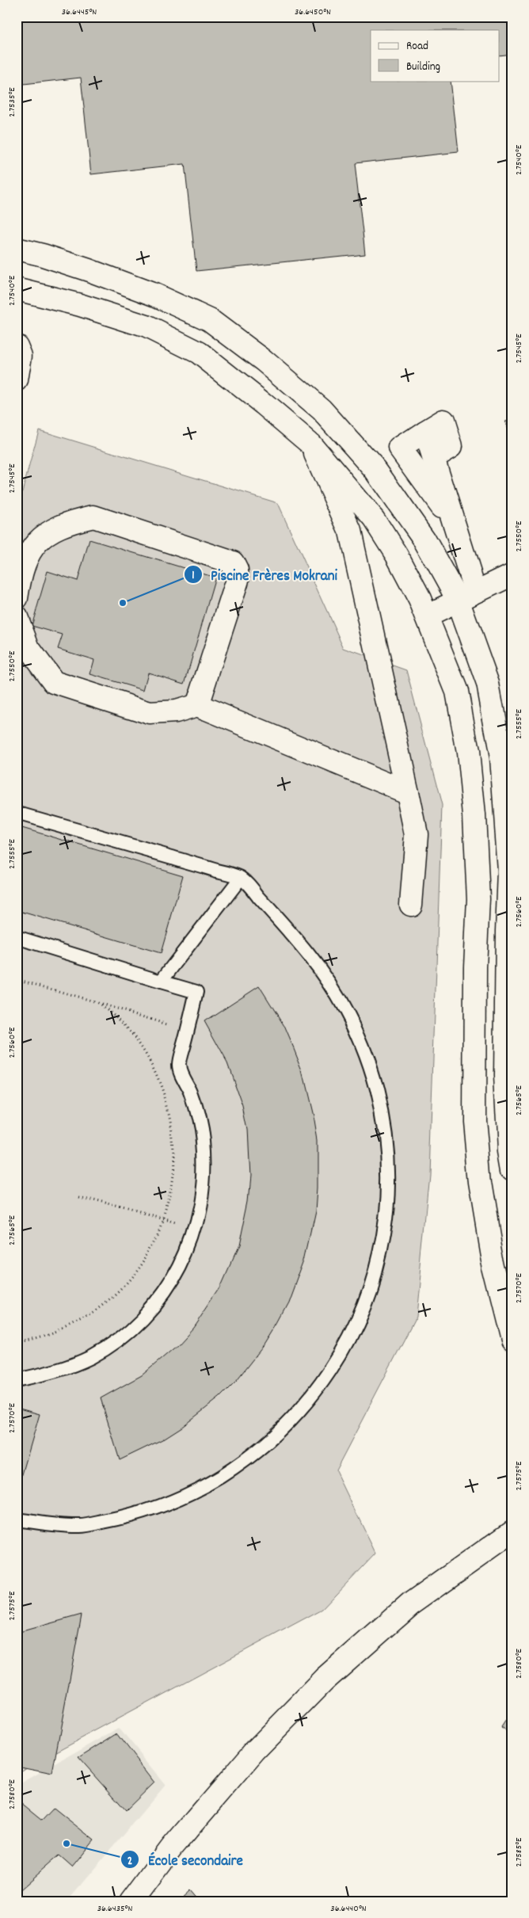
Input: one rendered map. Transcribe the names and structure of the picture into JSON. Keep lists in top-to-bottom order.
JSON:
{
  "places": ["Piscine Frères Mokrani", "École secondaire"],
  "legend": ["Road", "Building"],
  "coordinates": [
    "36.6445°N",
    "36.6450°N",
    "2.7535°E",
    "2.7540°E",
    "2.7545°E",
    "2.7550°E",
    "2.7555°E",
    "2.7560°E",
    "2.7565°E",
    "2.7570°E",
    "2.7575°E",
    "2.7580°E",
    "2.7585°E",
    "36.6435°N",
    "36.6440°N"
  ]
}
